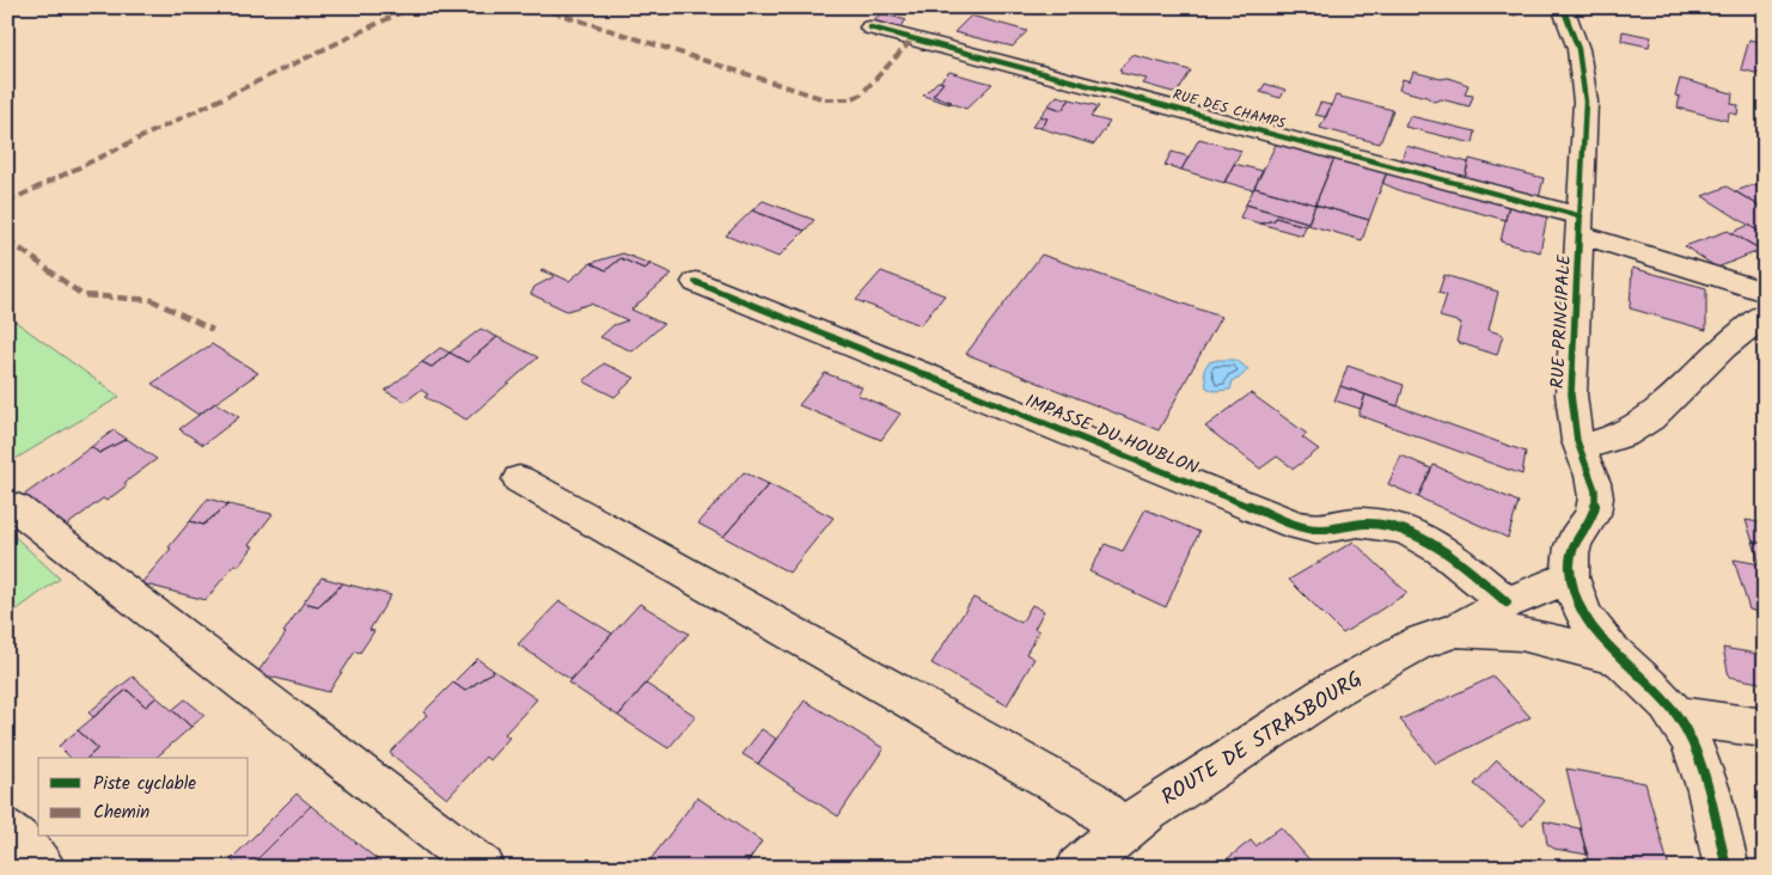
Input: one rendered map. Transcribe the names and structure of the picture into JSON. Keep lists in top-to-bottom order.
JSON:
{
  "streets": {
    "street": [
      "RUE DES CHAMPS",
      "RUE PRINCIPALE",
      "IMPASSE DU HOUBLON",
      "ROUTE DE STRASBOURG"
    ]
  },
  "crossings": [
    ["RUE DES CHAMPS", "RUE PRINCIPALE"],
    ["RUE PRINCIPALE", "ROUTE DE STRASBOURG"],
    ["IMPASSE DU HOUBLON", "ROUTE DE STRASBOURG"]
  ],
  "legend": ["Piste cyclable", "Chemin"]
}
